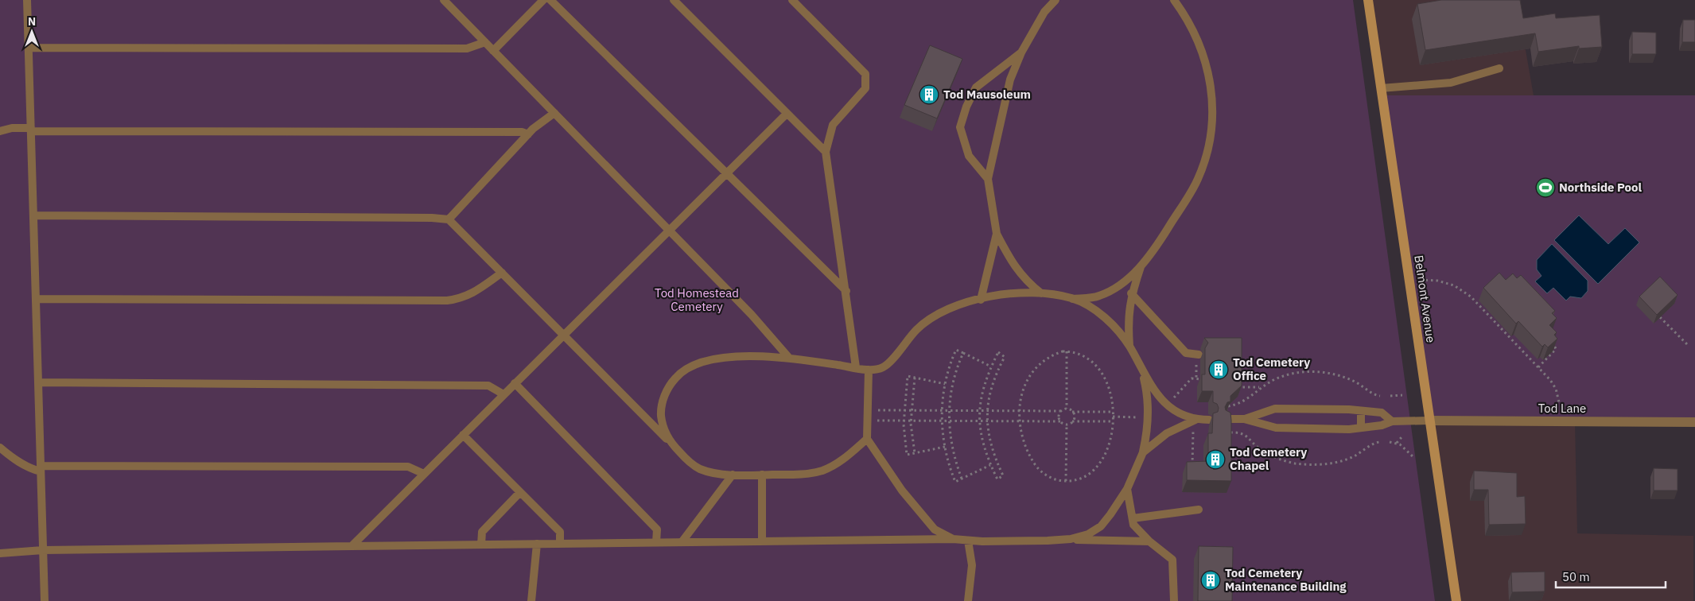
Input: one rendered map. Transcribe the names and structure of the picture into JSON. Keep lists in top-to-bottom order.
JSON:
{
  "streets": {
    "main road": ["Belmont Avenue"],
    "street": ["Tod Lane"]
  },
  "crossings": [
    ["Belmont Avenue", "Tod Lane"]
  ],
  "parks": ["Tod Homestead Cemetery"],
  "places": {
    "building": [
      "Tod Mausoleum",
      "Tod Cemetery Office",
      "Tod Cemetery Chapel",
      "Tod Cemetery Maintenance Building"
    ],
    "sports": ["Northside Pool"]
  },
  "scale_bar": "50 m",
  "north": "top"
}
